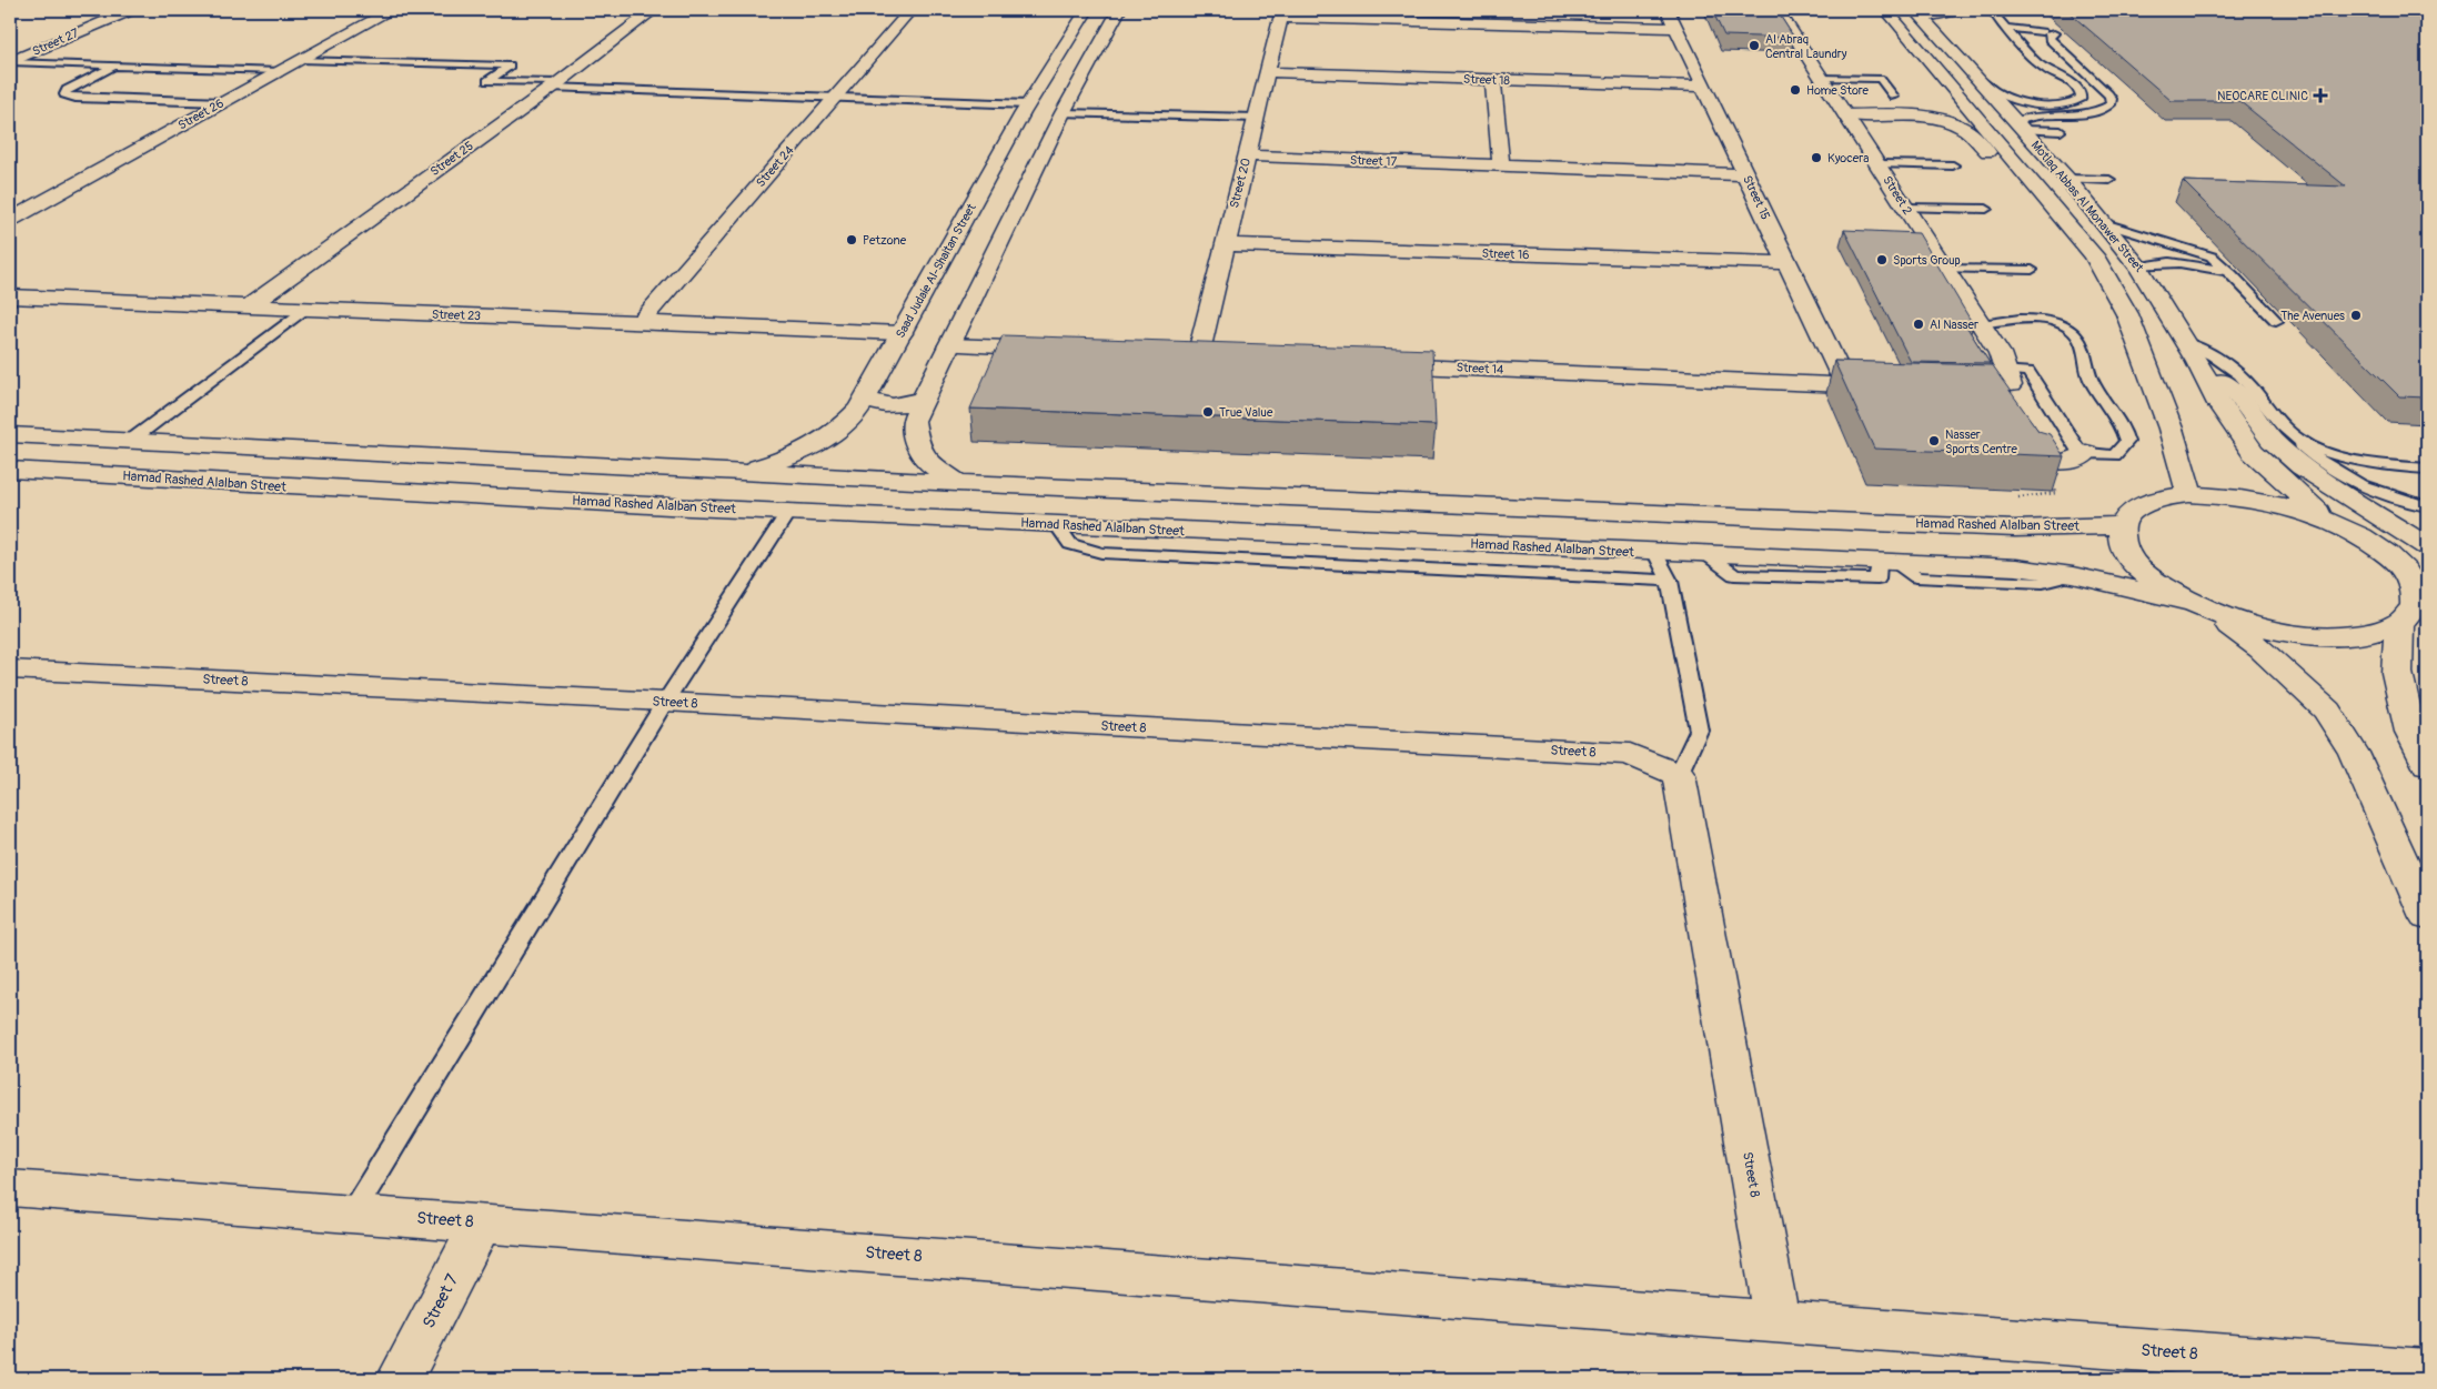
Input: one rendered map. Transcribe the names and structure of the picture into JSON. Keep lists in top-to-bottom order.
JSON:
{
  "streets": {
    "street": [
      "Street 27",
      "Street 18",
      "Street 26",
      "Street 25",
      "Street 17",
      "Street 24",
      "Street 20",
      "Street 2",
      "Street 15",
      "Motlaq Abbas Al Monawer Street",
      "Street 16",
      "Saad Judaie Al-Shaitan Street",
      "Street 23",
      "Street 14",
      "Hamad Rashed Alalban Street",
      "Street 8",
      "Street 7"
    ]
  },
  "crossings": [
    ["Street 18", "Street 20"],
    ["Street 18", "Street 15"],
    ["Street 25", "Street 23"],
    ["Street 17", "Street 20"],
    ["Street 17", "Street 15"],
    ["Street 24", "Street 23"],
    ["Street 20", "Street 16"],
    ["Street 15", "Street 16"],
    ["Street 15", "Street 14"],
    ["Saad Judaie Al-Shaitan Street", "Street 23"],
    ["Saad Judaie Al-Shaitan Street", "Hamad Rashed Alalban Street"],
    ["Street 8", "Street 7"]
  ],
  "places": {
    "other": [
      "Al Abraq Central Laundry",
      "Home Store",
      "Kyocera",
      "Petzone",
      "Sports Group",
      "The Avenues",
      "Al Nasser",
      "True Value",
      "Nasser Sports Centre"
    ],
    "health": ["NEOCARE CLINIC"]
  }
}
